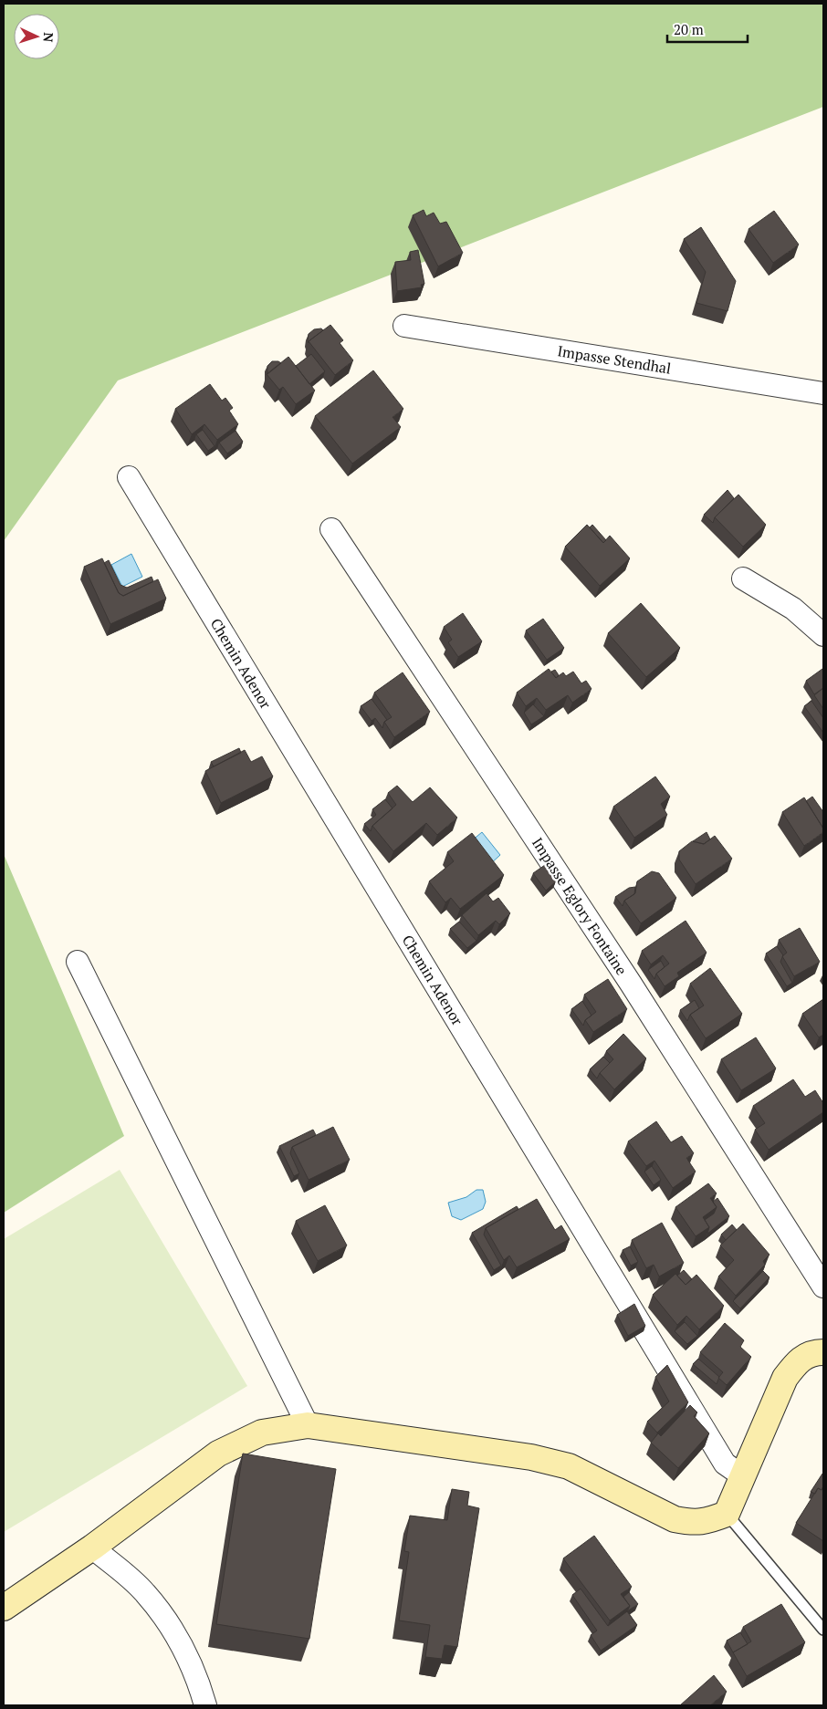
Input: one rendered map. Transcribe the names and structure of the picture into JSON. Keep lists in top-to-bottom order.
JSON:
{
  "streets": {
    "street": ["Impasse Stendhal", "Chemin Adenor", "Impasse Eglory Fontaine"]
  },
  "scale_bar": "20 m",
  "north": "right"
}
